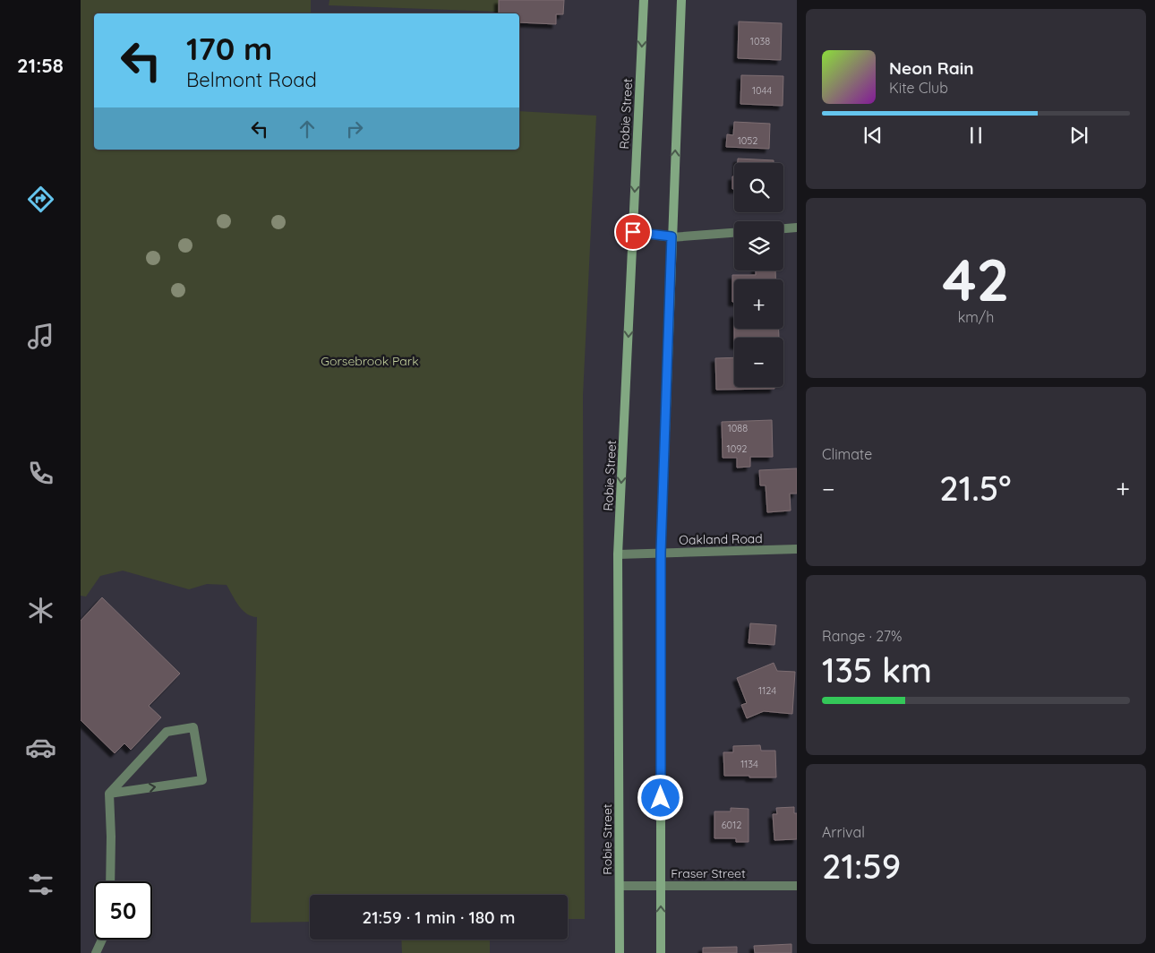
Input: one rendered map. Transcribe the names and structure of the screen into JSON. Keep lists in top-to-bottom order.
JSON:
{
  "streets": {
    "main road": ["Robie Street"],
    "street": ["Oakland Road", "Fraser Street"]
  },
  "crossings": [
    ["Robie Street", "Oakland Road"],
    ["Robie Street", "Fraser Street"]
  ],
  "parks": ["Gorsebrook Park"],
  "house_numbers": [
    "1038",
    "1044",
    "1052",
    "1088",
    "1092",
    "1124",
    "1134",
    "6012"
  ],
  "page": {
    "tabs": "21:58",
    "turn": ["170 m", "Belmont Road"],
    "song": ["Neon Rain", "Kite Club"],
    "map_buttons": ["+", "−"],
    "tile": [
      ["42", "km/h"],
      "Climate",
      ["Range · 27%", "135 km"],
      ["Arrival", "21:59"]
    ],
    "heat": ["−", "21.5°", "+"],
    "limit": "50",
    "trip": "21:59 · 1 min · 180 m"
  }
}
